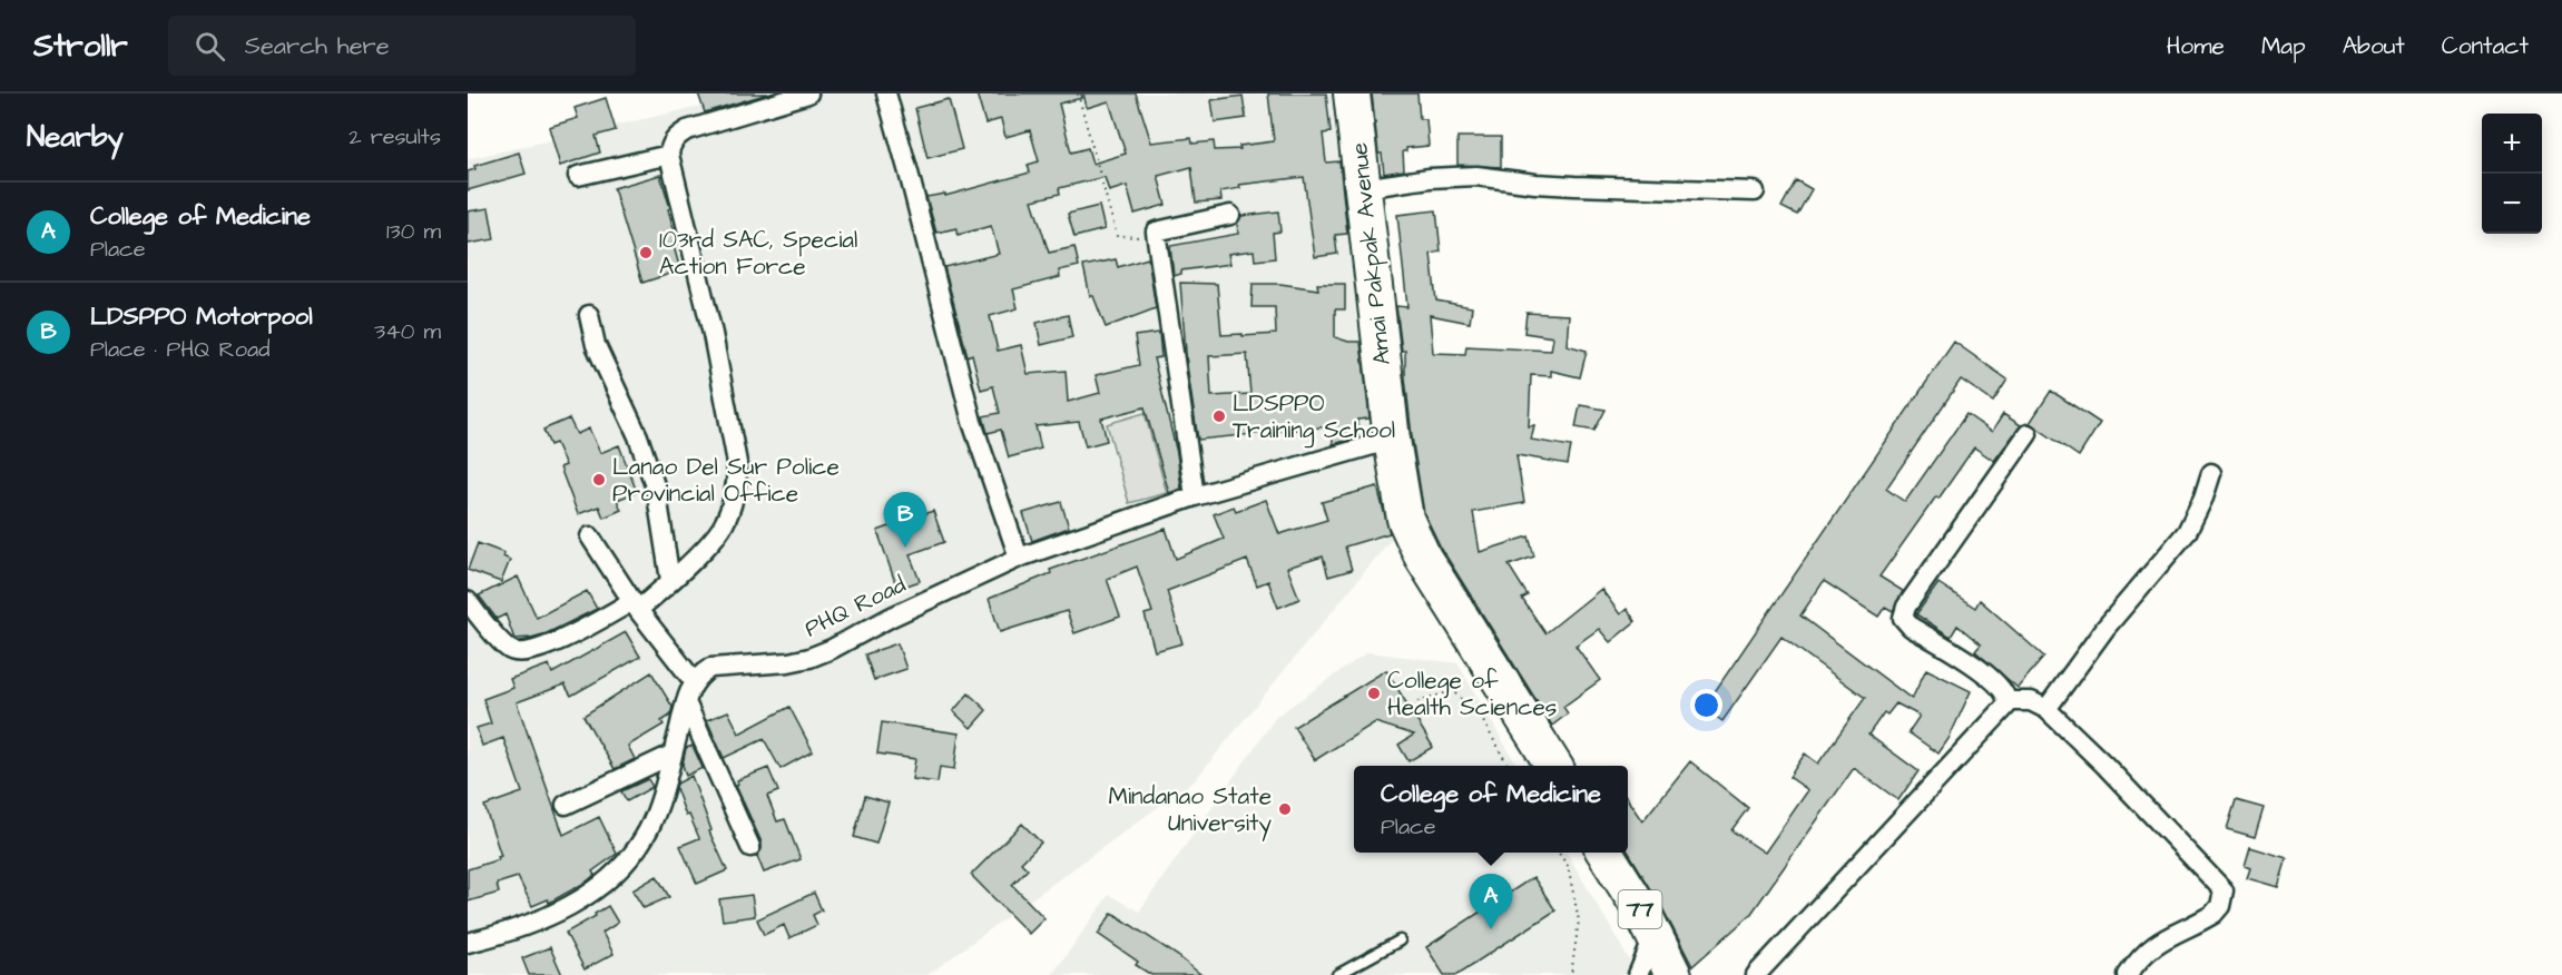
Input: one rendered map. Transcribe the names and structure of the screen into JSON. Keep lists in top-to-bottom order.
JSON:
{
  "streets": {
    "highway": ["Amai Pakpak Avenue", "77"],
    "street": ["PHQ Road"]
  },
  "crossings": [
    ["Amai Pakpak Avenue", "PHQ Road"]
  ],
  "places": [
    "103rd SAC, Special Action Force",
    "LDSPPO Training School",
    "Lanao Del Sur Police Provincial Office",
    "College of Health Sciences",
    "Mindanao State University"
  ],
  "page": {
    "header": "Strollr",
    "search": "Search here",
    "nav": [
      "Home",
      "Map",
      "About",
      "Contact"
    ],
    "heading": ["Nearby", "2 results"],
    "map_buttons": ["+", "−"],
    "list": [
      {
        "mark": "A",
        "name": "College of Medicine",
        "note": "Place",
        "value": "130 m"
      },
      {
        "mark": "B",
        "name": "LDSPPO Motorpool",
        "note": "Place · PHQ Road",
        "value": "340 m"
      }
    ],
    "pins": ["B", "A"],
    "popup": ["College of Medicine", "Place"]
  }
}
